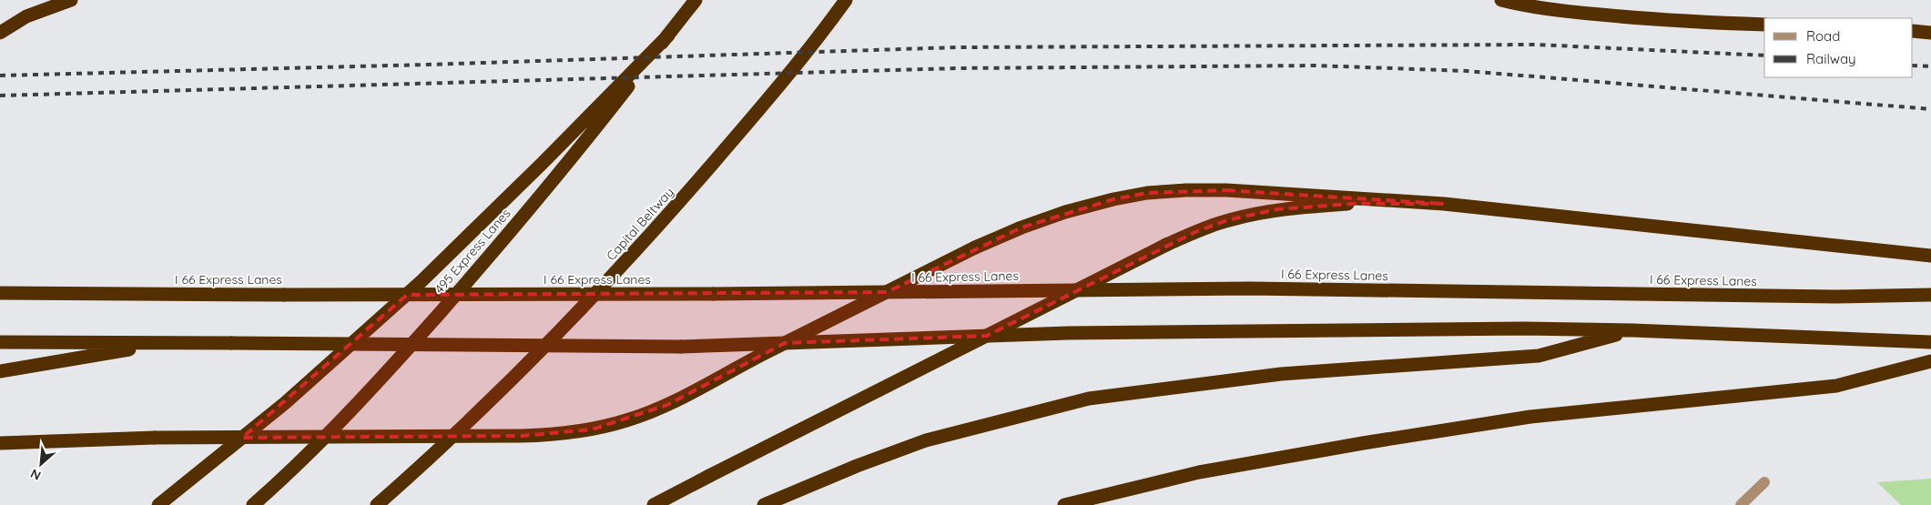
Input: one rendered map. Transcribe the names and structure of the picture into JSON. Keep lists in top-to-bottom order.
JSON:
{
  "streets": {
    "highway": ["Capital Beltway", "495 Express Lanes", "I 66 Express Lanes"]
  },
  "legend": ["Road", "Railway"],
  "north": "bottom left"
}
